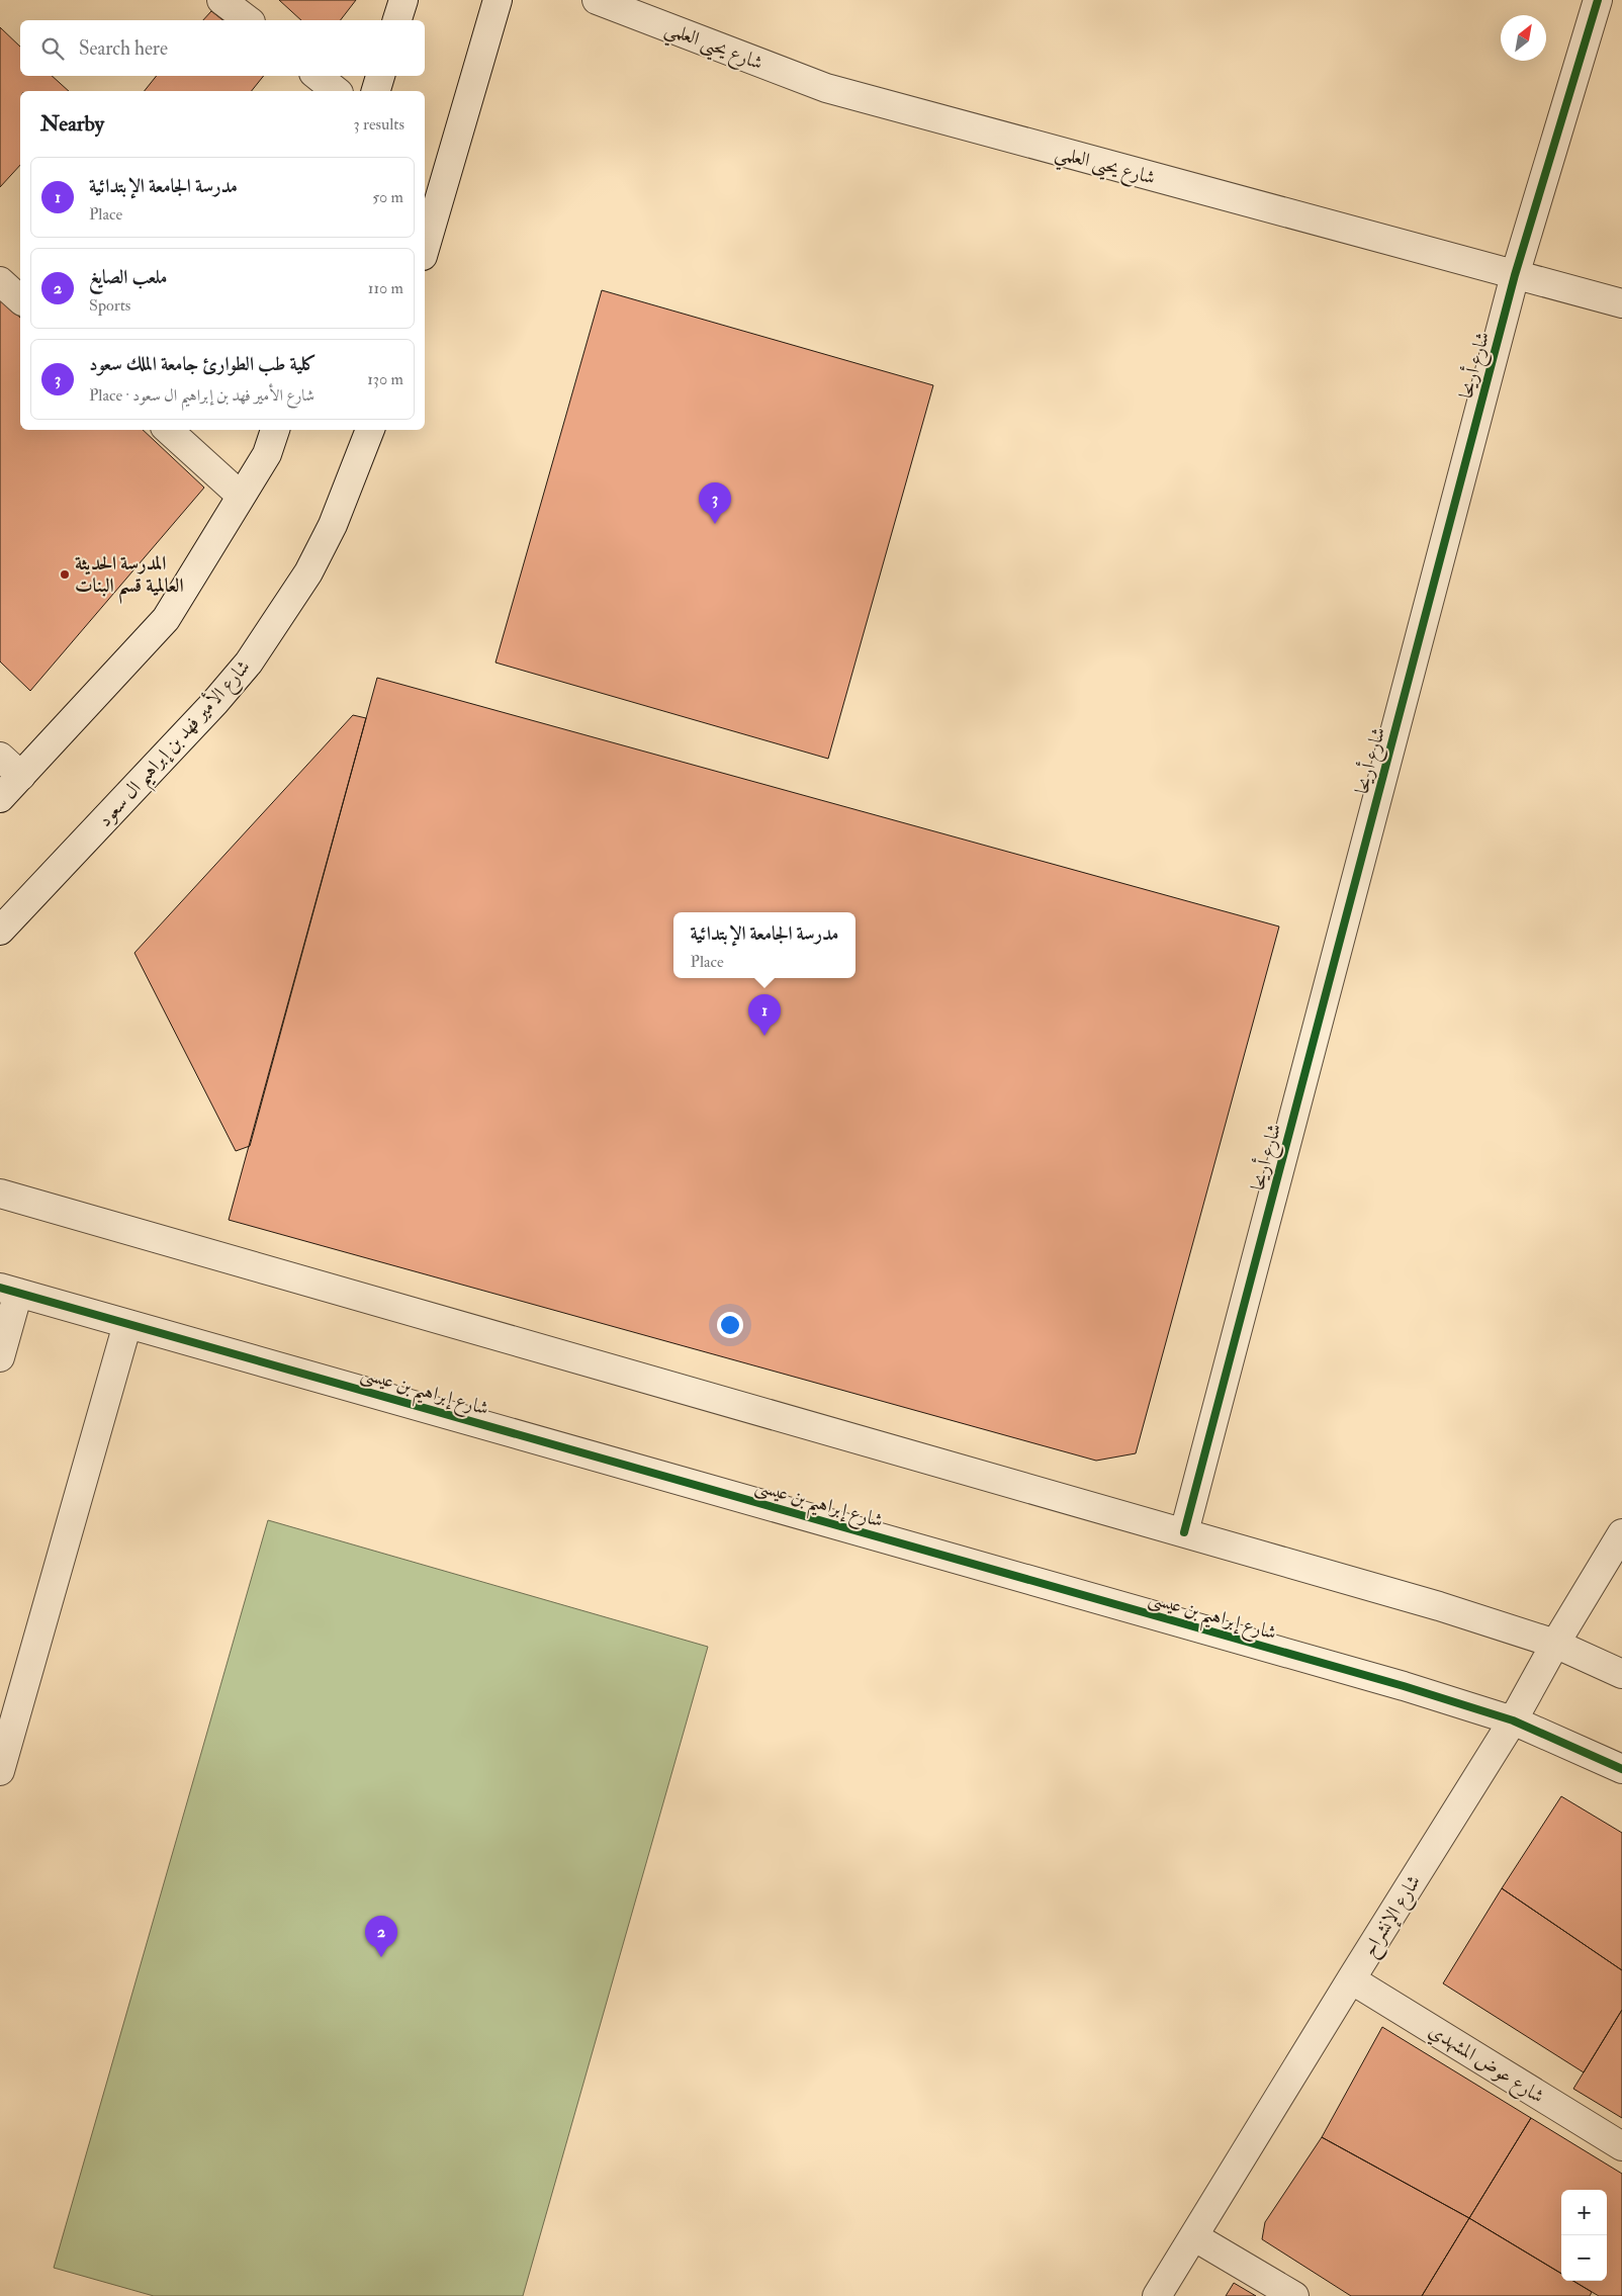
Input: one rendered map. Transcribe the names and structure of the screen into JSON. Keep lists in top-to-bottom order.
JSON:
{
  "streets": {
    "street": [
      "شارع يحيى العلمي",
      "شارع أريحا",
      "شارع الأمير فهد بن إبراهيم ال سعود",
      "شارع إبراهيم بن عيسى",
      "شارع الإنشراح",
      "شارع عوض المشهدي"
    ]
  },
  "crossings": [
    ["شارع يحيى العلمي", "شارع أريحا"],
    ["شارع إبراهيم بن عيسى", "شارع الإنشراح"],
    ["شارع الإنشراح", "شارع عوض المشهدي"]
  ],
  "places": ["المدرسة الحديثة العالمية قسم البنات"],
  "north": "top right",
  "page": {
    "search": "Search here",
    "heading": ["Nearby", "3 results"],
    "list": [
      {
        "mark": "1",
        "name": "مدرسة الجامعة الإبتدائية",
        "note": "Place",
        "value": "50 m"
      },
      {
        "mark": "2",
        "name": "ملعب الصايغ",
        "note": "Sports",
        "value": "110 m"
      },
      {
        "mark": "3",
        "name": "كلية طب الطوارئ جامعة الملك سعود",
        "note": "Place · شارع الأمير فهد بن إبراهيم ال سعود",
        "value": "130 m"
      }
    ],
    "pins": ["3", "1", "2"],
    "popup": ["مدرسة الجامعة الإبتدائية", "Place"],
    "map_buttons": ["+", "−"]
  }
}
